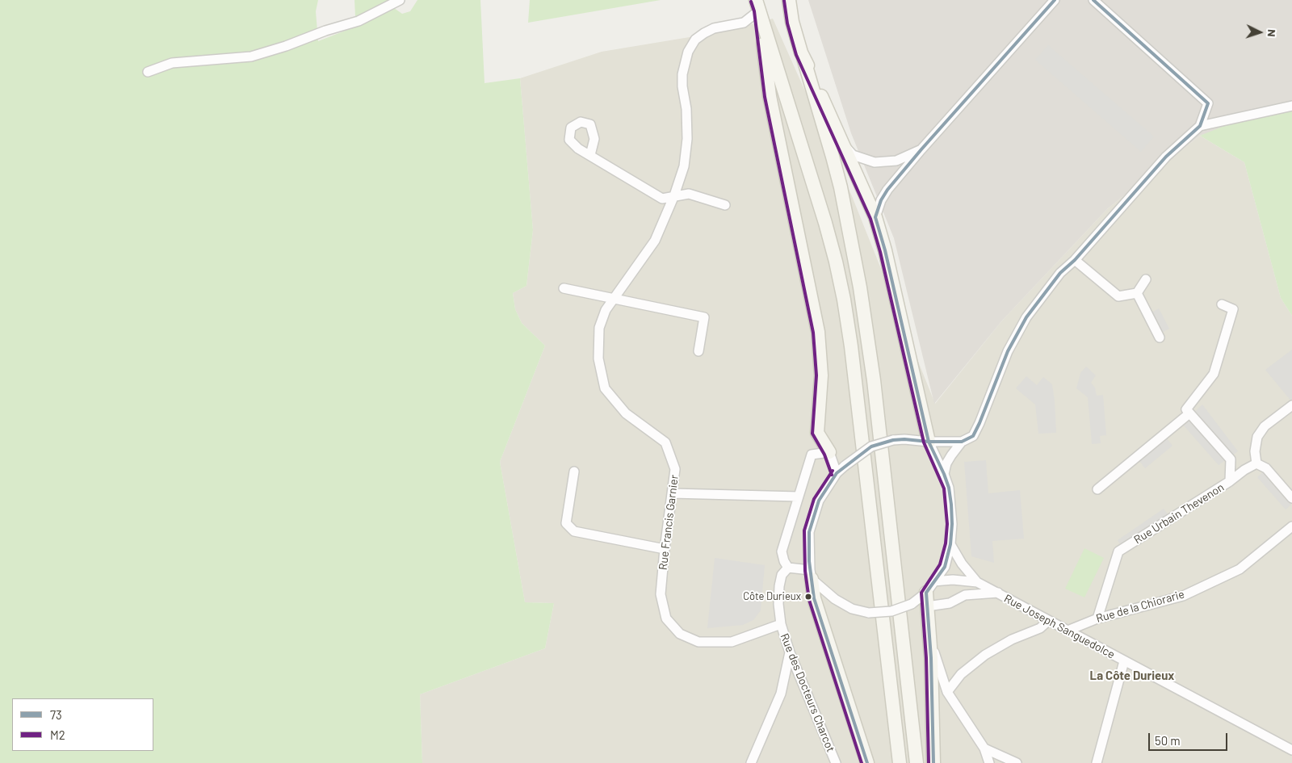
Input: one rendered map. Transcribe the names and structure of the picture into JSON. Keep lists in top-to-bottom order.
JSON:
{
  "streets": {
    "street": [
      "Rue Urbain Thevenon",
      "Rue Francis Garnier",
      "Rue de la Chiorarie",
      "Rue Joseph Sanguedolce",
      "Rue des Docteurs Charcot"
    ]
  },
  "crossings": [
    ["Rue Urbain Thevenon", "Rue de la Chiorarie"],
    ["Rue Francis Garnier", "Rue des Docteurs Charcot"],
    ["Rue de la Chiorarie", "Rue Joseph Sanguedolce"]
  ],
  "districts": ["La Côte Durieux"],
  "places": ["Côte Durieux"],
  "lines": ["transit line 73", "transit line M2"],
  "legend": ["73", "M2"],
  "scale_bar": "50 m",
  "north": "right"
}
